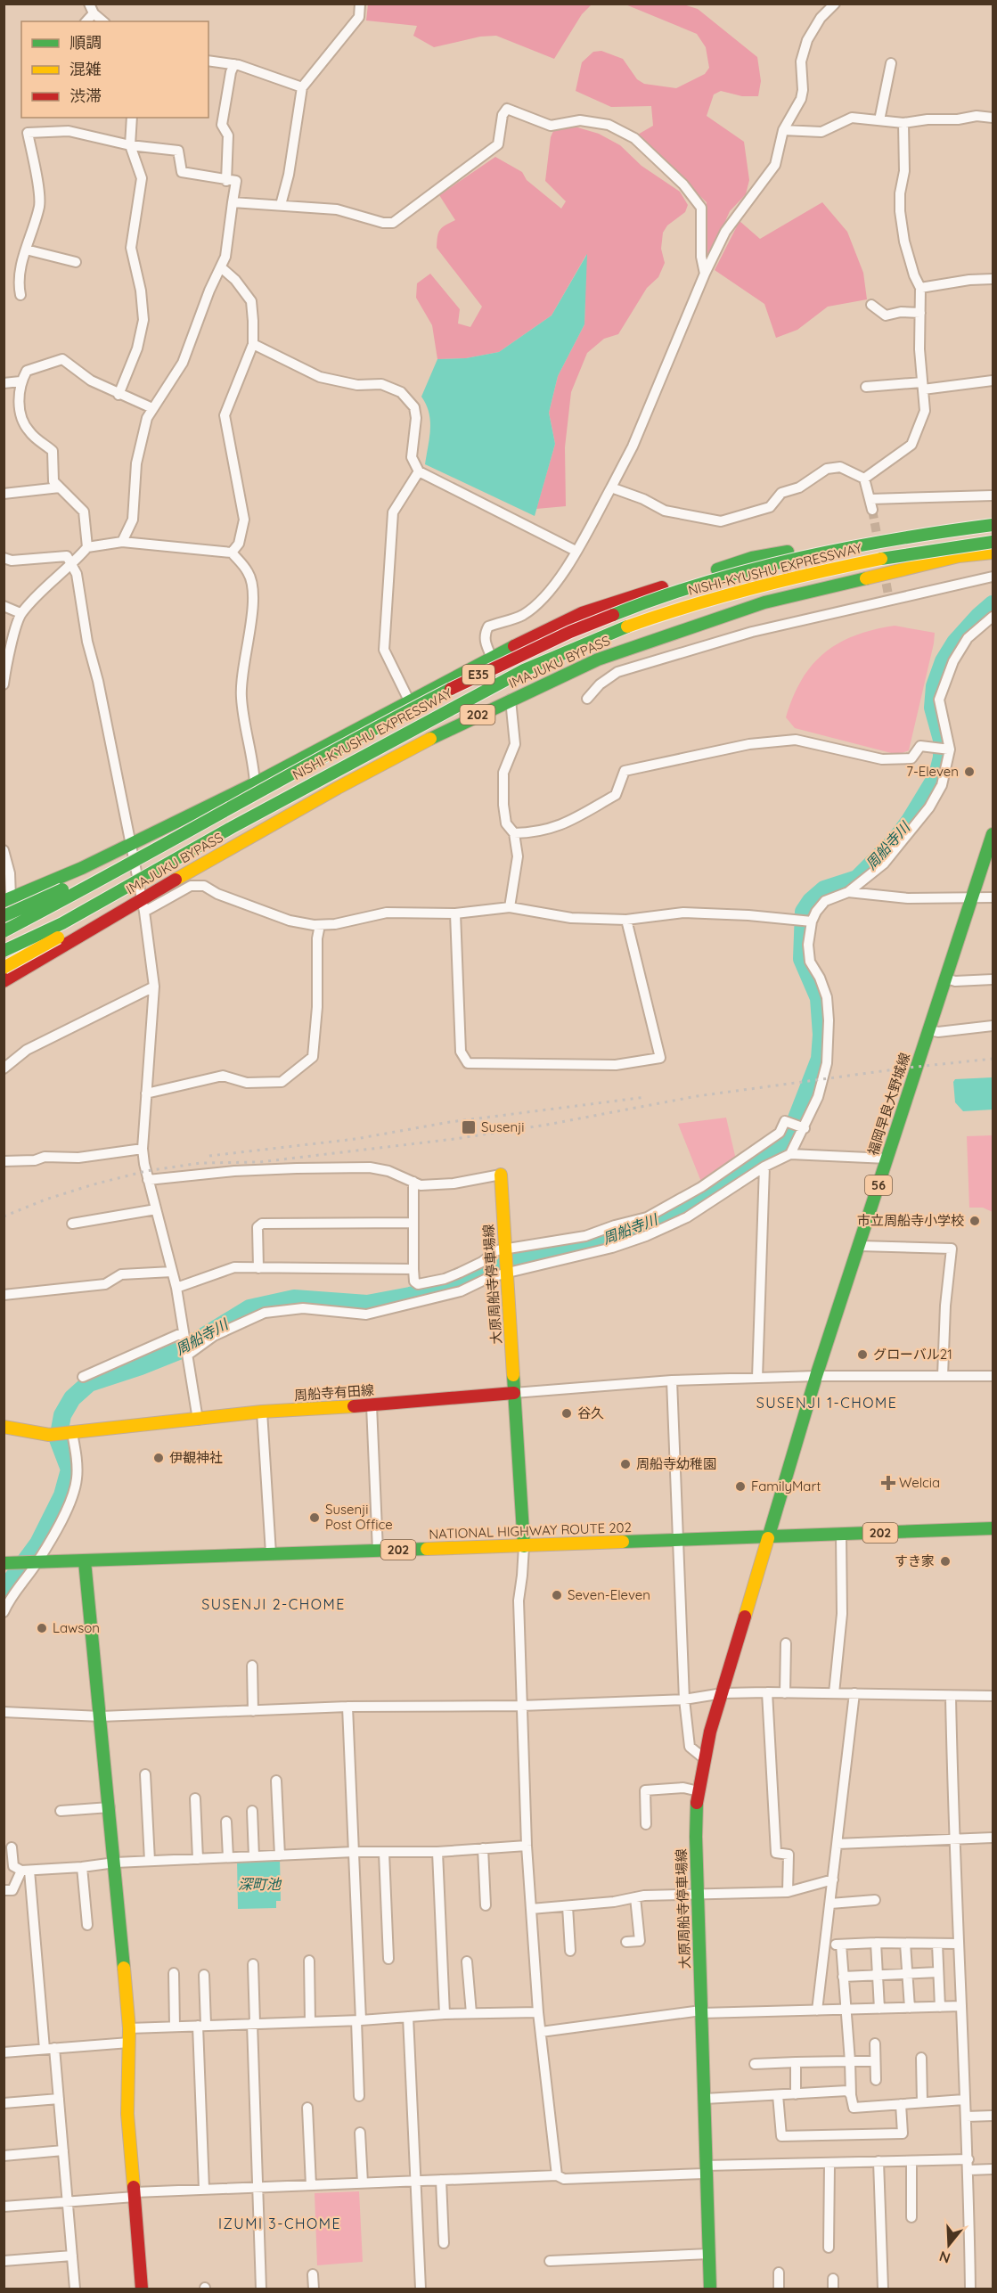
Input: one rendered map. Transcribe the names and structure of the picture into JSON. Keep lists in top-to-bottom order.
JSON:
{
  "streets": {
    "main road": [
      "NISHI-KYUSHU EXPRESSWAY",
      "IMAJUKU BYPASS",
      "E35",
      "202",
      "福岡早良大野城線",
      "56",
      "大原周船寺停車場線",
      "周船寺有田線",
      "NATIONAL HIGHWAY ROUTE 202"
    ]
  },
  "crossings": [
    ["福岡早良大野城線", "大原周船寺停車場線"],
    ["福岡早良大野城線", "NATIONAL HIGHWAY ROUTE 202"],
    ["大原周船寺停車場線", "周船寺有田線"],
    ["大原周船寺停車場線", "NATIONAL HIGHWAY ROUTE 202"]
  ],
  "districts": ["SUSENJI 1-CHOME", "SUSENJI 2-CHOME", "IZUMI 3-CHOME"],
  "water": ["周船寺川", "深町池"],
  "places": {
    "other": [
      "7-Eleven",
      "市立周船寺小学校",
      "グローバル21",
      "谷久",
      "伊覩神社",
      "周船寺幼稚園",
      "FamilyMart",
      "Susenji Post Office",
      "すき家",
      "Seven-Eleven",
      "Lawson"
    ],
    "transit": ["Susenji"],
    "health": ["Welcia"]
  },
  "legend": ["順調", "混雑", "渋滞"],
  "north": "bottom"
}
